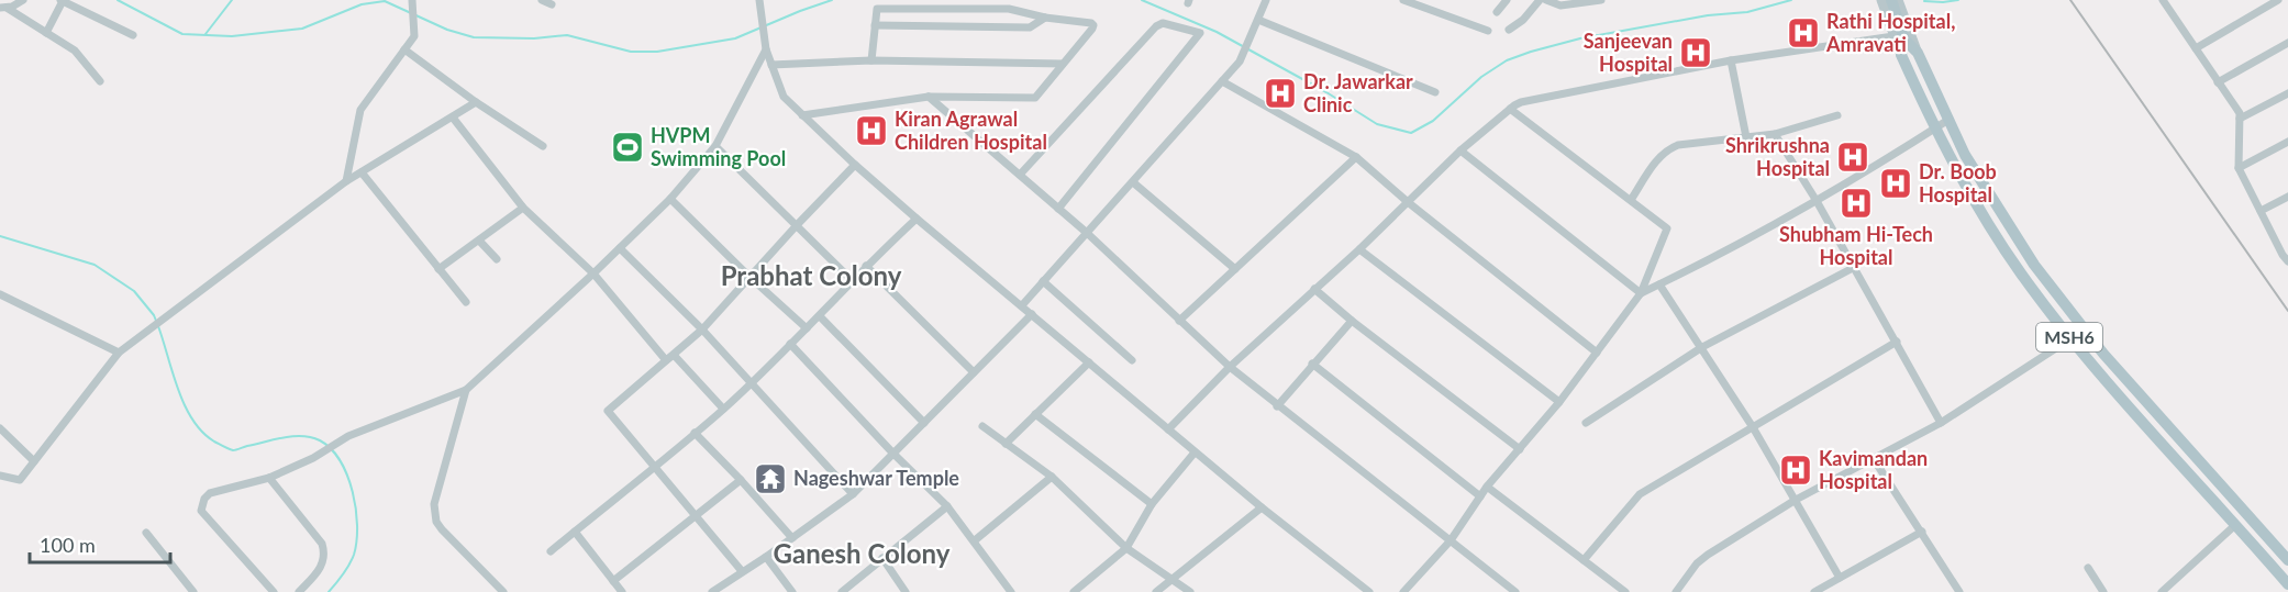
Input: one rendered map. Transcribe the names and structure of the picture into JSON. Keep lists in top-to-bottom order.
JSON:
{
  "streets": {
    "main road": ["MSH6"]
  },
  "districts": ["Prabhat Colony", "Ganesh Colony"],
  "places": {
    "hospital": [
      "Rathi Hospital, Amravati",
      "Sanjeevan Hospital",
      "Dr. Jawarkar Clinic",
      "Kiran Agrawal Children Hospital",
      "Shrikrushna Hospital",
      "Dr. Boob Hospital",
      "Shubham Hi-Tech Hospital",
      "Kavimandan Hospital"
    ],
    "sports": ["HVPM Swimming Pool"],
    "temple": ["Nageshwar Temple"]
  },
  "scale_bar": "100 m"
}
